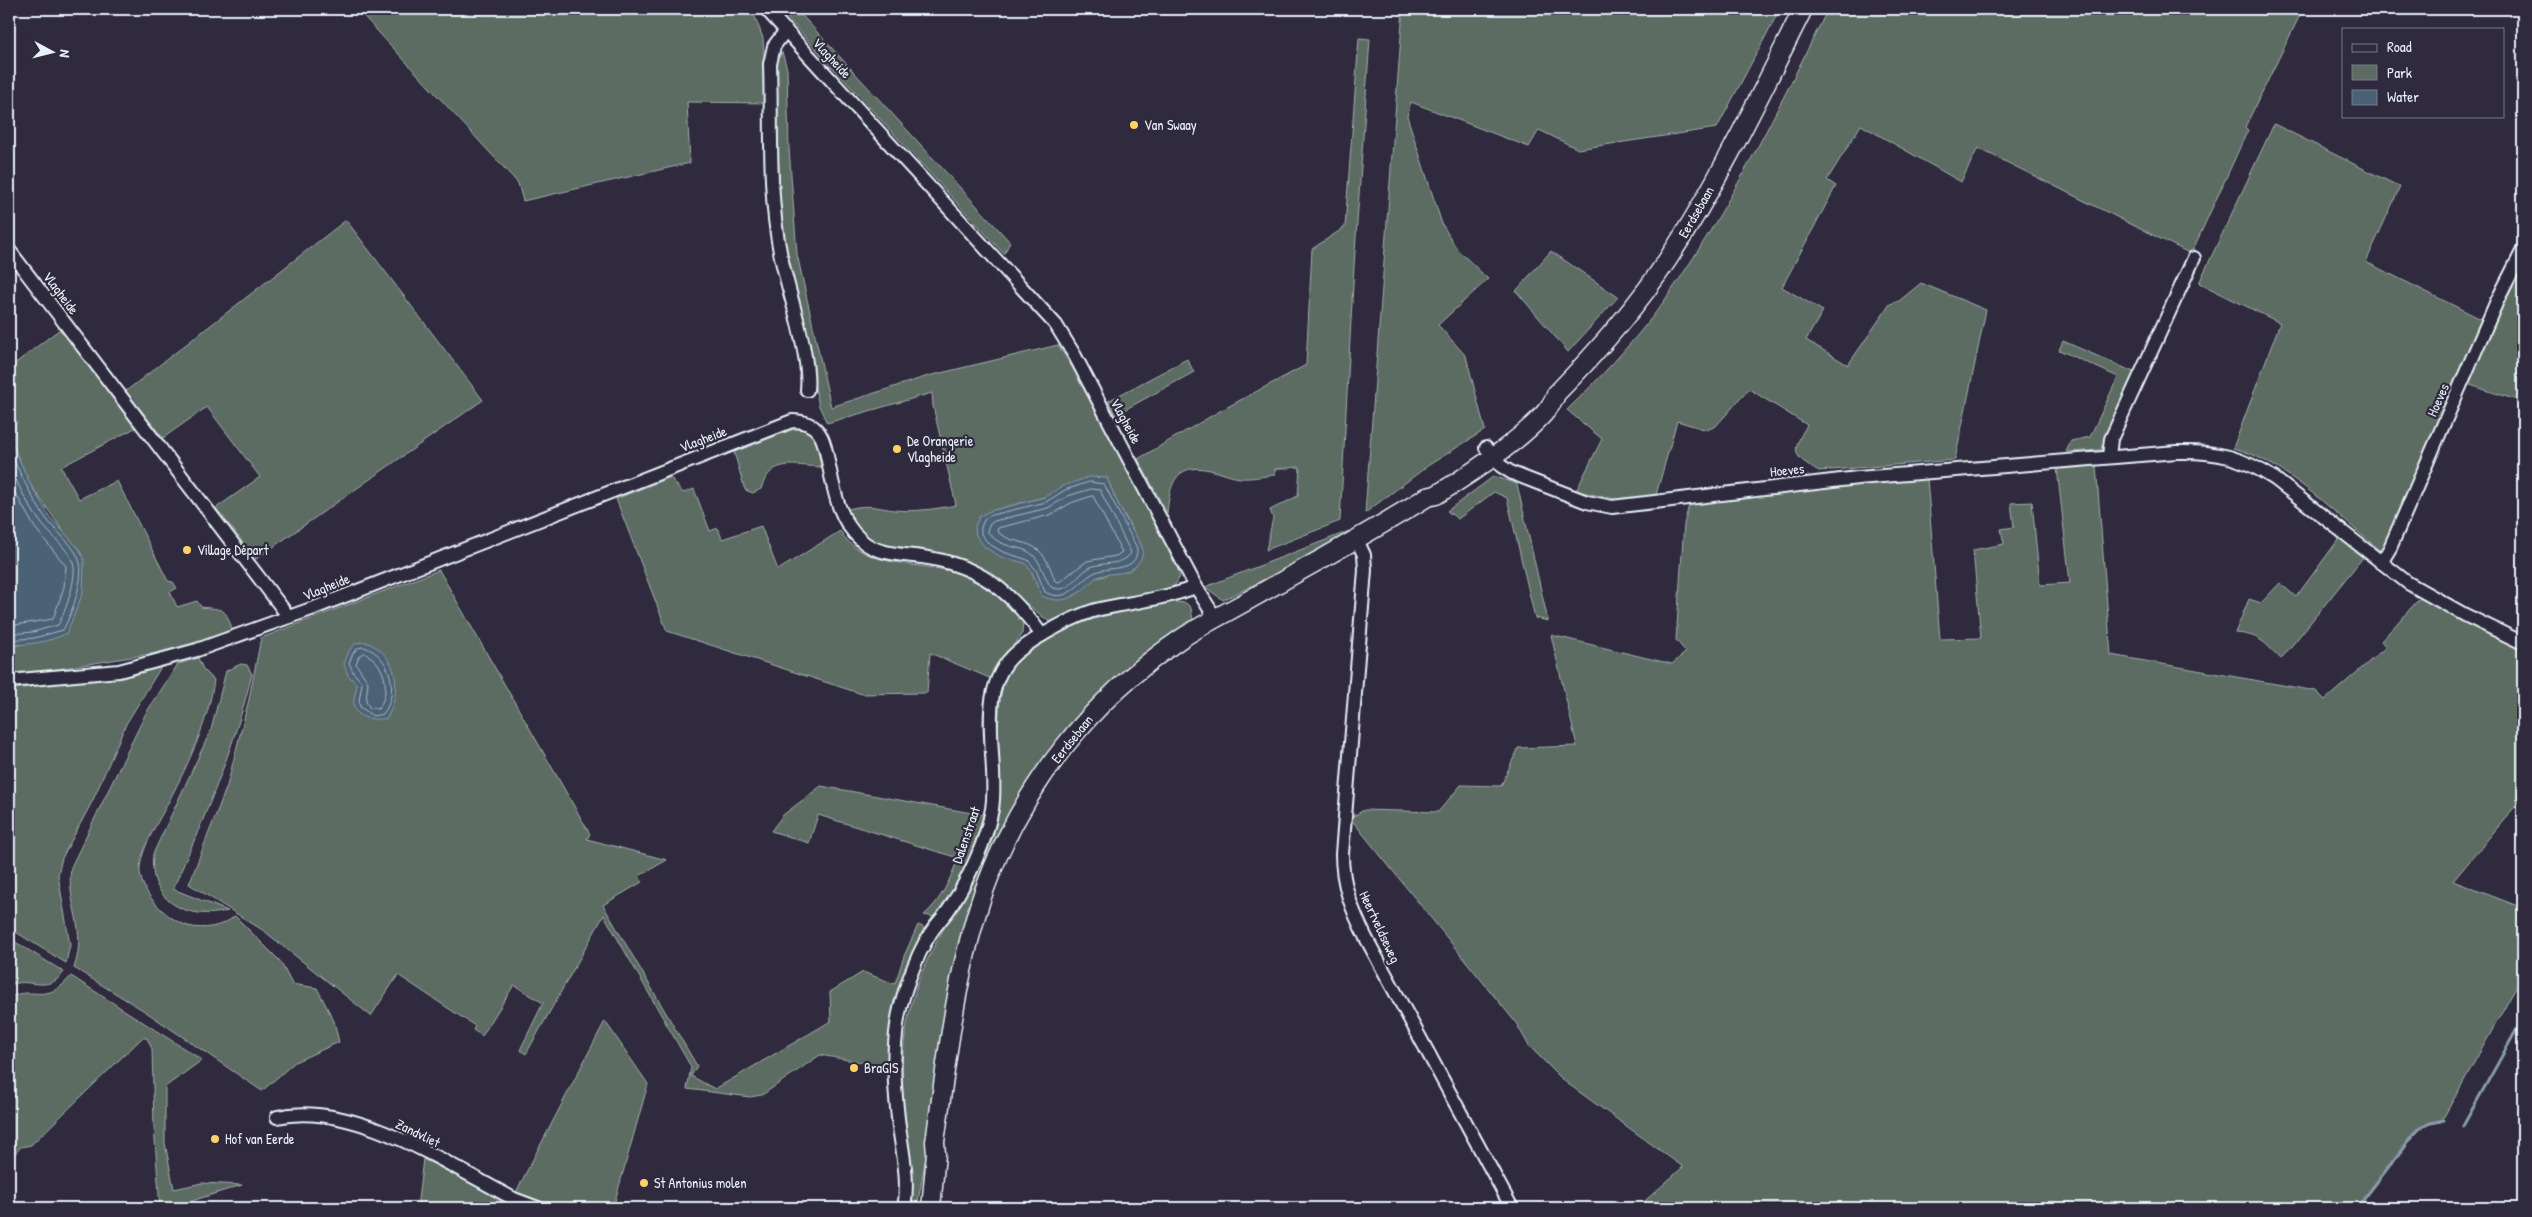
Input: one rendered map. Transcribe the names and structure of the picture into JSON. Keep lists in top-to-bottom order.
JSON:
{
  "streets": {
    "main road": ["Eerdsebaan"],
    "street": [
      "Vlagheide",
      "Hoeves",
      "Dalenstraat",
      "Heertveldseweg",
      "Zandvliet"
    ]
  },
  "crossings": [
    ["Vlagheide", "Eerdsebaan"],
    ["Vlagheide", "Dalenstraat"],
    ["Eerdsebaan", "Hoeves"],
    ["Eerdsebaan", "Heertveldseweg"]
  ],
  "places": [
    "Van Swaay",
    "De Orangerie Vlagheide",
    "Village Départ",
    "BraGIS",
    "Hof van Eerde",
    "St Antonius molen"
  ],
  "legend": ["Road", "Park", "Water"],
  "north": "right"
}
